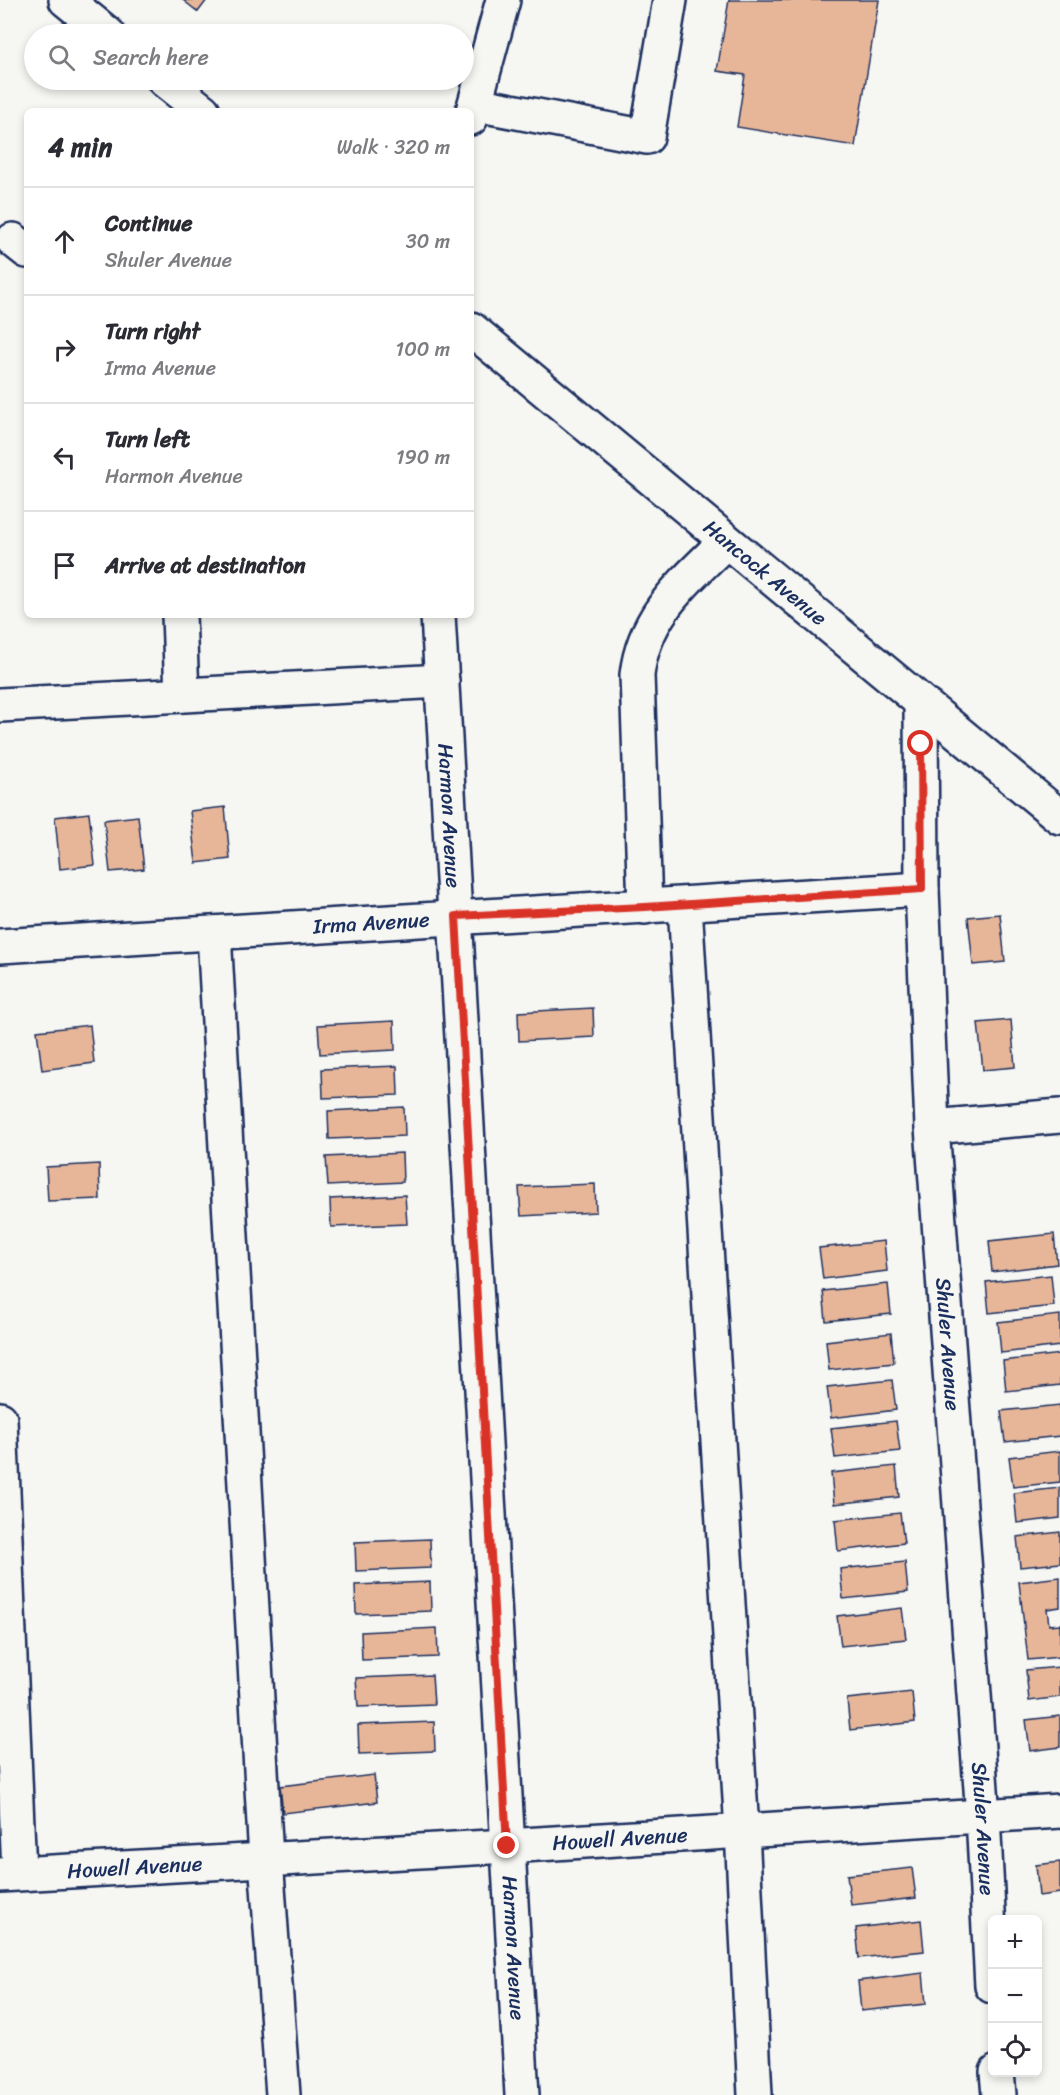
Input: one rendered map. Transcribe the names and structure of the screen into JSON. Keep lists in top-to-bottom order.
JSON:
{
  "streets": {
    "street": [
      "Hancock Avenue",
      "Harmon Avenue",
      "Irma Avenue",
      "Shuler Avenue",
      "Howell Avenue"
    ]
  },
  "crossings": [
    ["Hancock Avenue", "Shuler Avenue"],
    ["Harmon Avenue", "Irma Avenue"],
    ["Harmon Avenue", "Howell Avenue"],
    ["Irma Avenue", "Shuler Avenue"],
    ["Shuler Avenue", "Howell Avenue"]
  ],
  "page": {
    "search": "Search here",
    "heading": ["4 min", "Walk · 320 m"],
    "list": [
      ["Continue", "Shuler Avenue", "30 m"],
      ["Turn right", "Irma Avenue", "100 m"],
      ["Turn left", "Harmon Avenue", "190 m"],
      "Arrive at destination"
    ],
    "map_buttons": ["+", "−"]
  }
}
